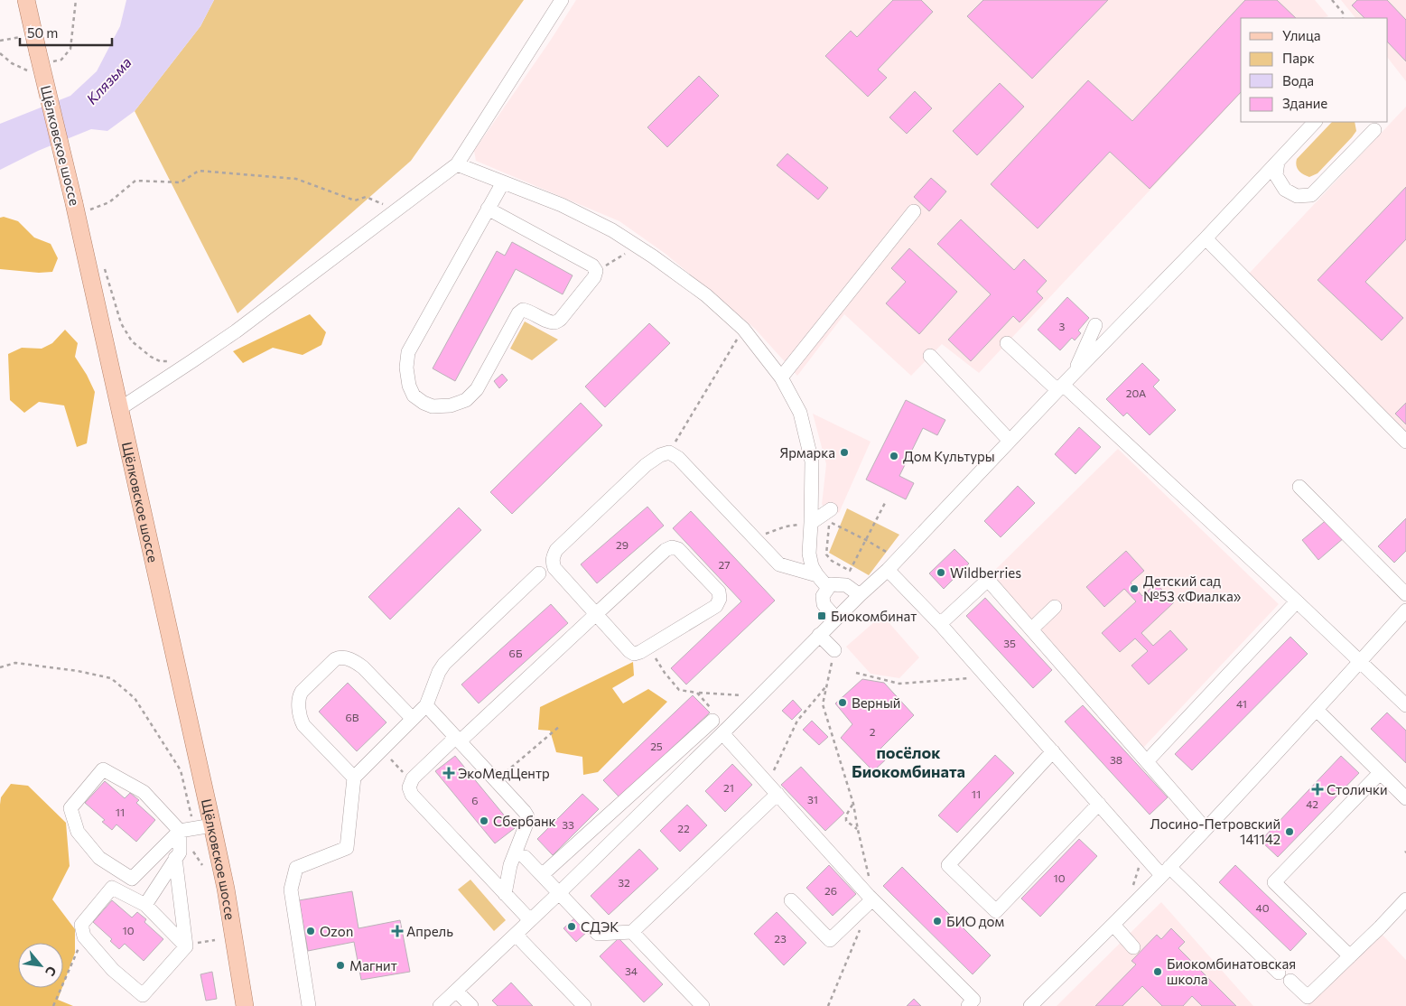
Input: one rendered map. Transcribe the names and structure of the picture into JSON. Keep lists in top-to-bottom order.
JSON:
{
  "streets": {
    "main road": ["Щёлковское шоссе"]
  },
  "districts": ["посёлок Биокомбината"],
  "water": ["Клязьма"],
  "places": {
    "other": [
      "Ярмарка",
      "Дом Культуры",
      "Wildberries",
      "Детский сад №53 «Фиалка»",
      "Верный",
      "Сбербанк",
      "Лосино-Петровский 141142",
      "БИО дом",
      "СДЭК",
      "Ozon",
      "Магнит",
      "Биокомбинатовская школа"
    ],
    "transit": ["Биокомбинат"],
    "health": ["ЭкоМедЦентр", "Столички", "Апрель"]
  },
  "house_numbers": [
    "3",
    "20А",
    "29",
    "27",
    "35",
    "6Б",
    "41",
    "6В",
    "2",
    "25",
    "38",
    "21",
    "11",
    "31",
    "6",
    "42",
    "11",
    "33",
    "22",
    "10",
    "32",
    "26",
    "40",
    "10",
    "23",
    "34"
  ],
  "legend": [
    "Улица",
    "Парк",
    "Вода",
    "Здание"
  ],
  "scale_bar": "50 m",
  "north": "bottom right"
}
